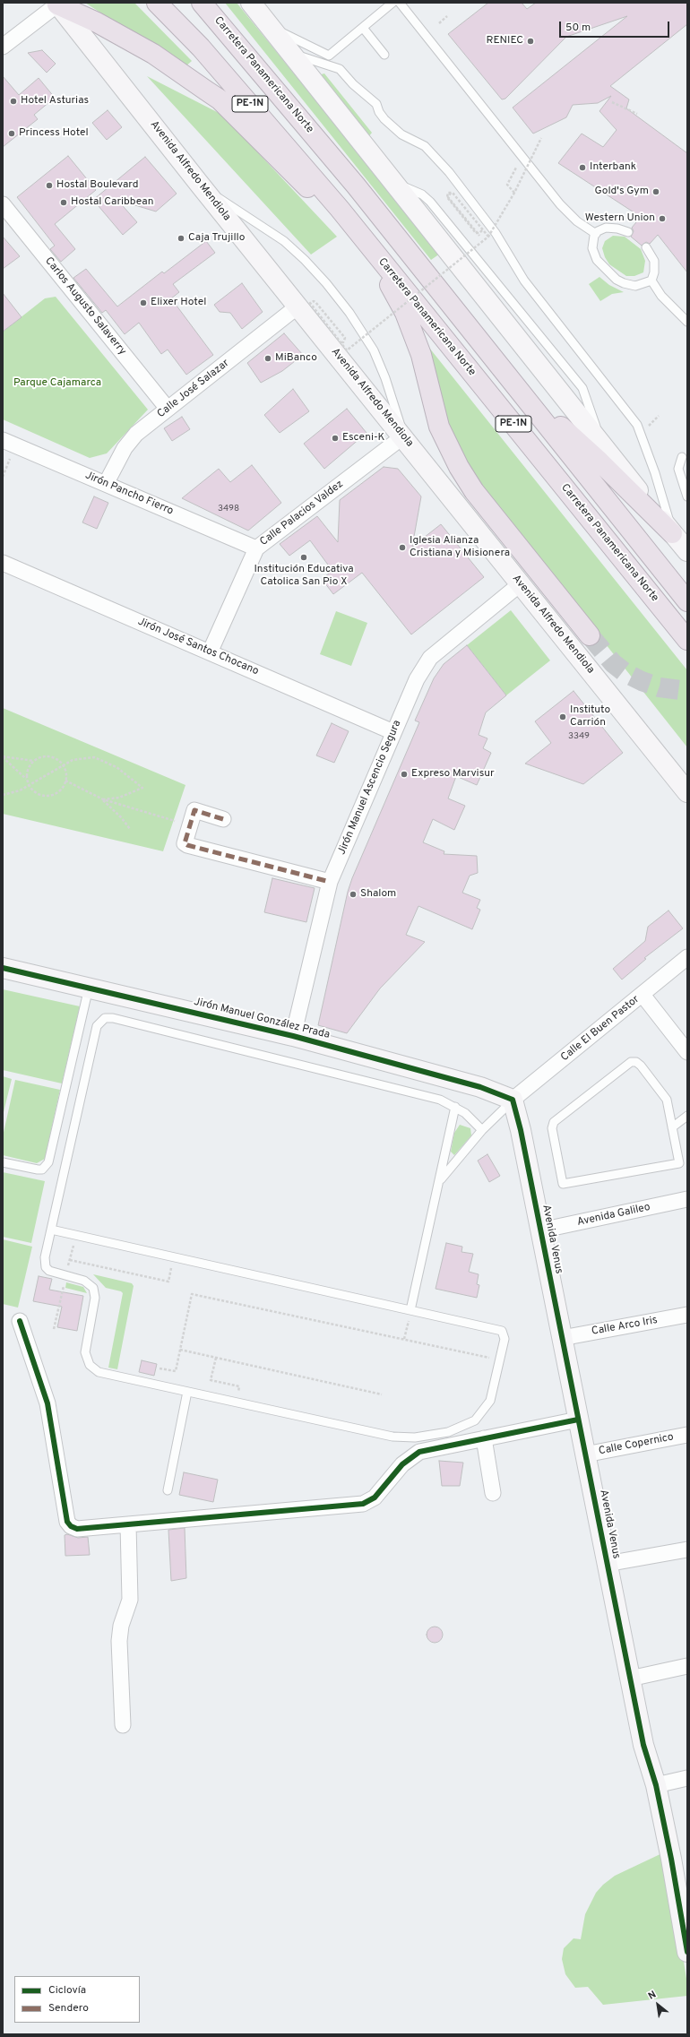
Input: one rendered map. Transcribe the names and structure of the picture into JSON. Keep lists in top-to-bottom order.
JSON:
{
  "streets": {
    "highway": ["Carretera Panamericana Norte", "PE-1N"],
    "main road": ["Avenida Alfredo Mendiola", "Jirón Manuel González Prada", "Avenida Venus"],
    "street": [
      "Carlos Augusto Salaverry",
      "Calle José Salazar",
      "Jirón Pancho Fierro",
      "Calle Palacios Valdez",
      "Jirón José Santos Chocano",
      "Jirón Manuel Ascencio Segura",
      "Calle El Buen Pastor",
      "Avenida Galileo",
      "Calle Arco Iris",
      "Calle Copernico"
    ]
  },
  "crossings": [
    ["Avenida Alfredo Mendiola", "Calle José Salazar"],
    ["Avenida Alfredo Mendiola", "Calle Palacios Valdez"],
    ["Avenida Alfredo Mendiola", "Jirón Manuel Ascencio Segura"],
    ["Carlos Augusto Salaverry", "Calle José Salazar"],
    ["Calle José Salazar", "Jirón Pancho Fierro"],
    ["Jirón Pancho Fierro", "Calle Palacios Valdez"],
    ["Calle Palacios Valdez", "Jirón José Santos Chocano"],
    ["Jirón José Santos Chocano", "Jirón Manuel Ascencio Segura"],
    ["Jirón Manuel Ascencio Segura", "Jirón Manuel González Prada"],
    ["Jirón Manuel González Prada", "Calle El Buen Pastor"],
    ["Jirón Manuel González Prada", "Avenida Venus"],
    ["Calle El Buen Pastor", "Avenida Venus"],
    ["Avenida Galileo", "Avenida Venus"],
    ["Avenida Venus", "Calle Arco Iris"],
    ["Avenida Venus", "Calle Copernico"]
  ],
  "parks": ["Parque Cajamarca"],
  "places": [
    "RENIEC",
    "Hotel Asturias",
    "Princess Hotel",
    "Interbank",
    "Hostal Boulevard",
    "Gold's Gym",
    "Hostal Caribbean",
    "Western Union",
    "Caja Trujillo",
    "Elixer Hotel",
    "MiBanco",
    "Esceni-K",
    "Iglesia Alianza Cristiana y Misionera",
    "Institución Educativa Catolica San Pio X",
    "Instituto Carrión",
    "Expreso Marvisur",
    "Shalom"
  ],
  "house_numbers": ["3498", "3349"],
  "legend": ["Ciclovía", "Sendero"],
  "scale_bar": "50 m",
  "north": "top left"
}
